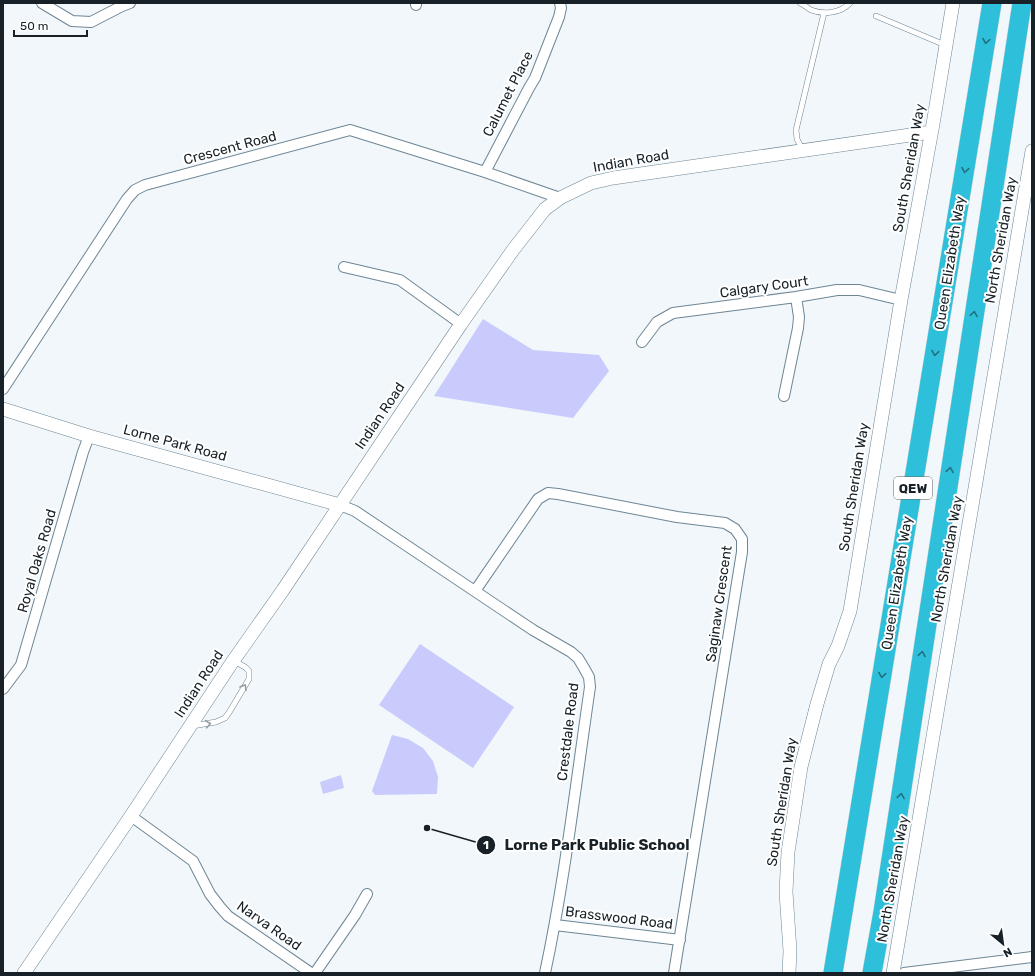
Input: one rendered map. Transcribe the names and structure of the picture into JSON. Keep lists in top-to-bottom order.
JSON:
{
  "streets": {
    "highway": ["Queen Elizabeth Way", "QEW"],
    "street": [
      "Calumet Place",
      "Crescent Road",
      "Indian Road",
      "South Sheridan Way",
      "North Sheridan Way",
      "Calgary Court",
      "Lorne Park Road",
      "Royal Oaks Road",
      "Saginaw Crescent",
      "Crestdale Road",
      "Brasswood Road",
      "Narva Road"
    ]
  },
  "crossings": [
    ["Calumet Place", "Crescent Road"],
    ["Crescent Road", "Indian Road"],
    ["Indian Road", "South Sheridan Way"],
    ["Indian Road", "Lorne Park Road"],
    ["Indian Road", "Crestdale Road"],
    ["Indian Road", "Narva Road"],
    ["South Sheridan Way", "Calgary Court"],
    ["Lorne Park Road", "Royal Oaks Road"],
    ["Lorne Park Road", "Crestdale Road"],
    ["Saginaw Crescent", "Crestdale Road"],
    ["Saginaw Crescent", "Brasswood Road"],
    ["Crestdale Road", "Brasswood Road"]
  ],
  "places": ["Lorne Park Public School"],
  "scale_bar": "50 m",
  "north": "bottom right"
}
